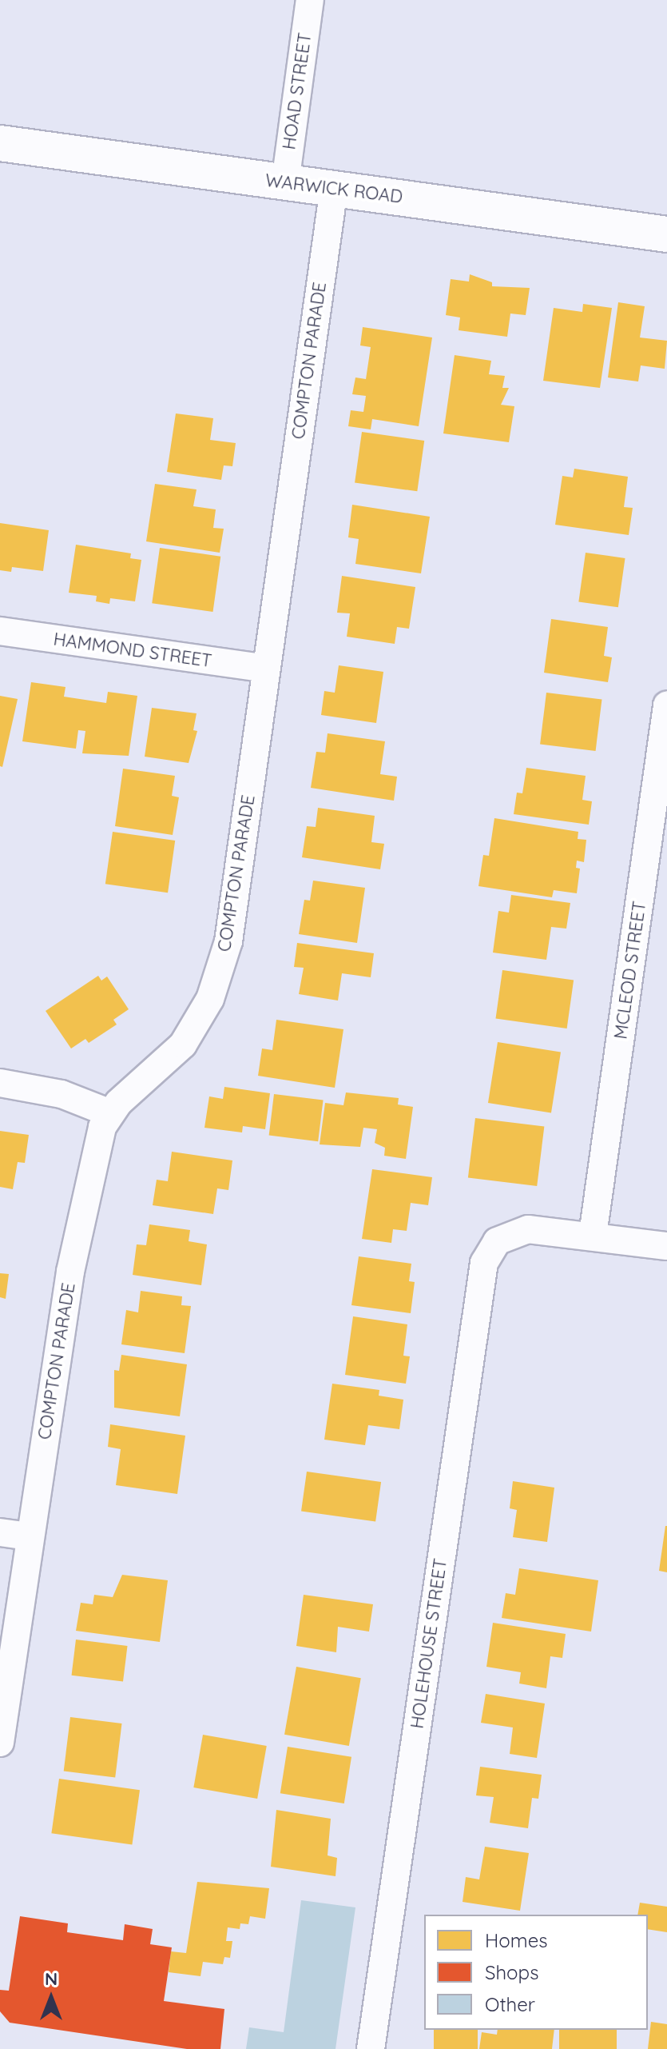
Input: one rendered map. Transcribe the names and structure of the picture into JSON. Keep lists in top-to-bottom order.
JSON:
{
  "streets": {
    "street": [
      "HOAD STREET",
      "WARWICK ROAD",
      "COMPTON PARADE",
      "HAMMOND STREET",
      "MCLEOD STREET",
      "HOLEHOUSE STREET"
    ]
  },
  "crossings": [
    ["HOAD STREET", "WARWICK ROAD"],
    ["WARWICK ROAD", "COMPTON PARADE"],
    ["COMPTON PARADE", "HAMMOND STREET"],
    ["MCLEOD STREET", "HOLEHOUSE STREET"]
  ],
  "legend": ["Homes", "Shops", "Other"],
  "north": "top"
}
